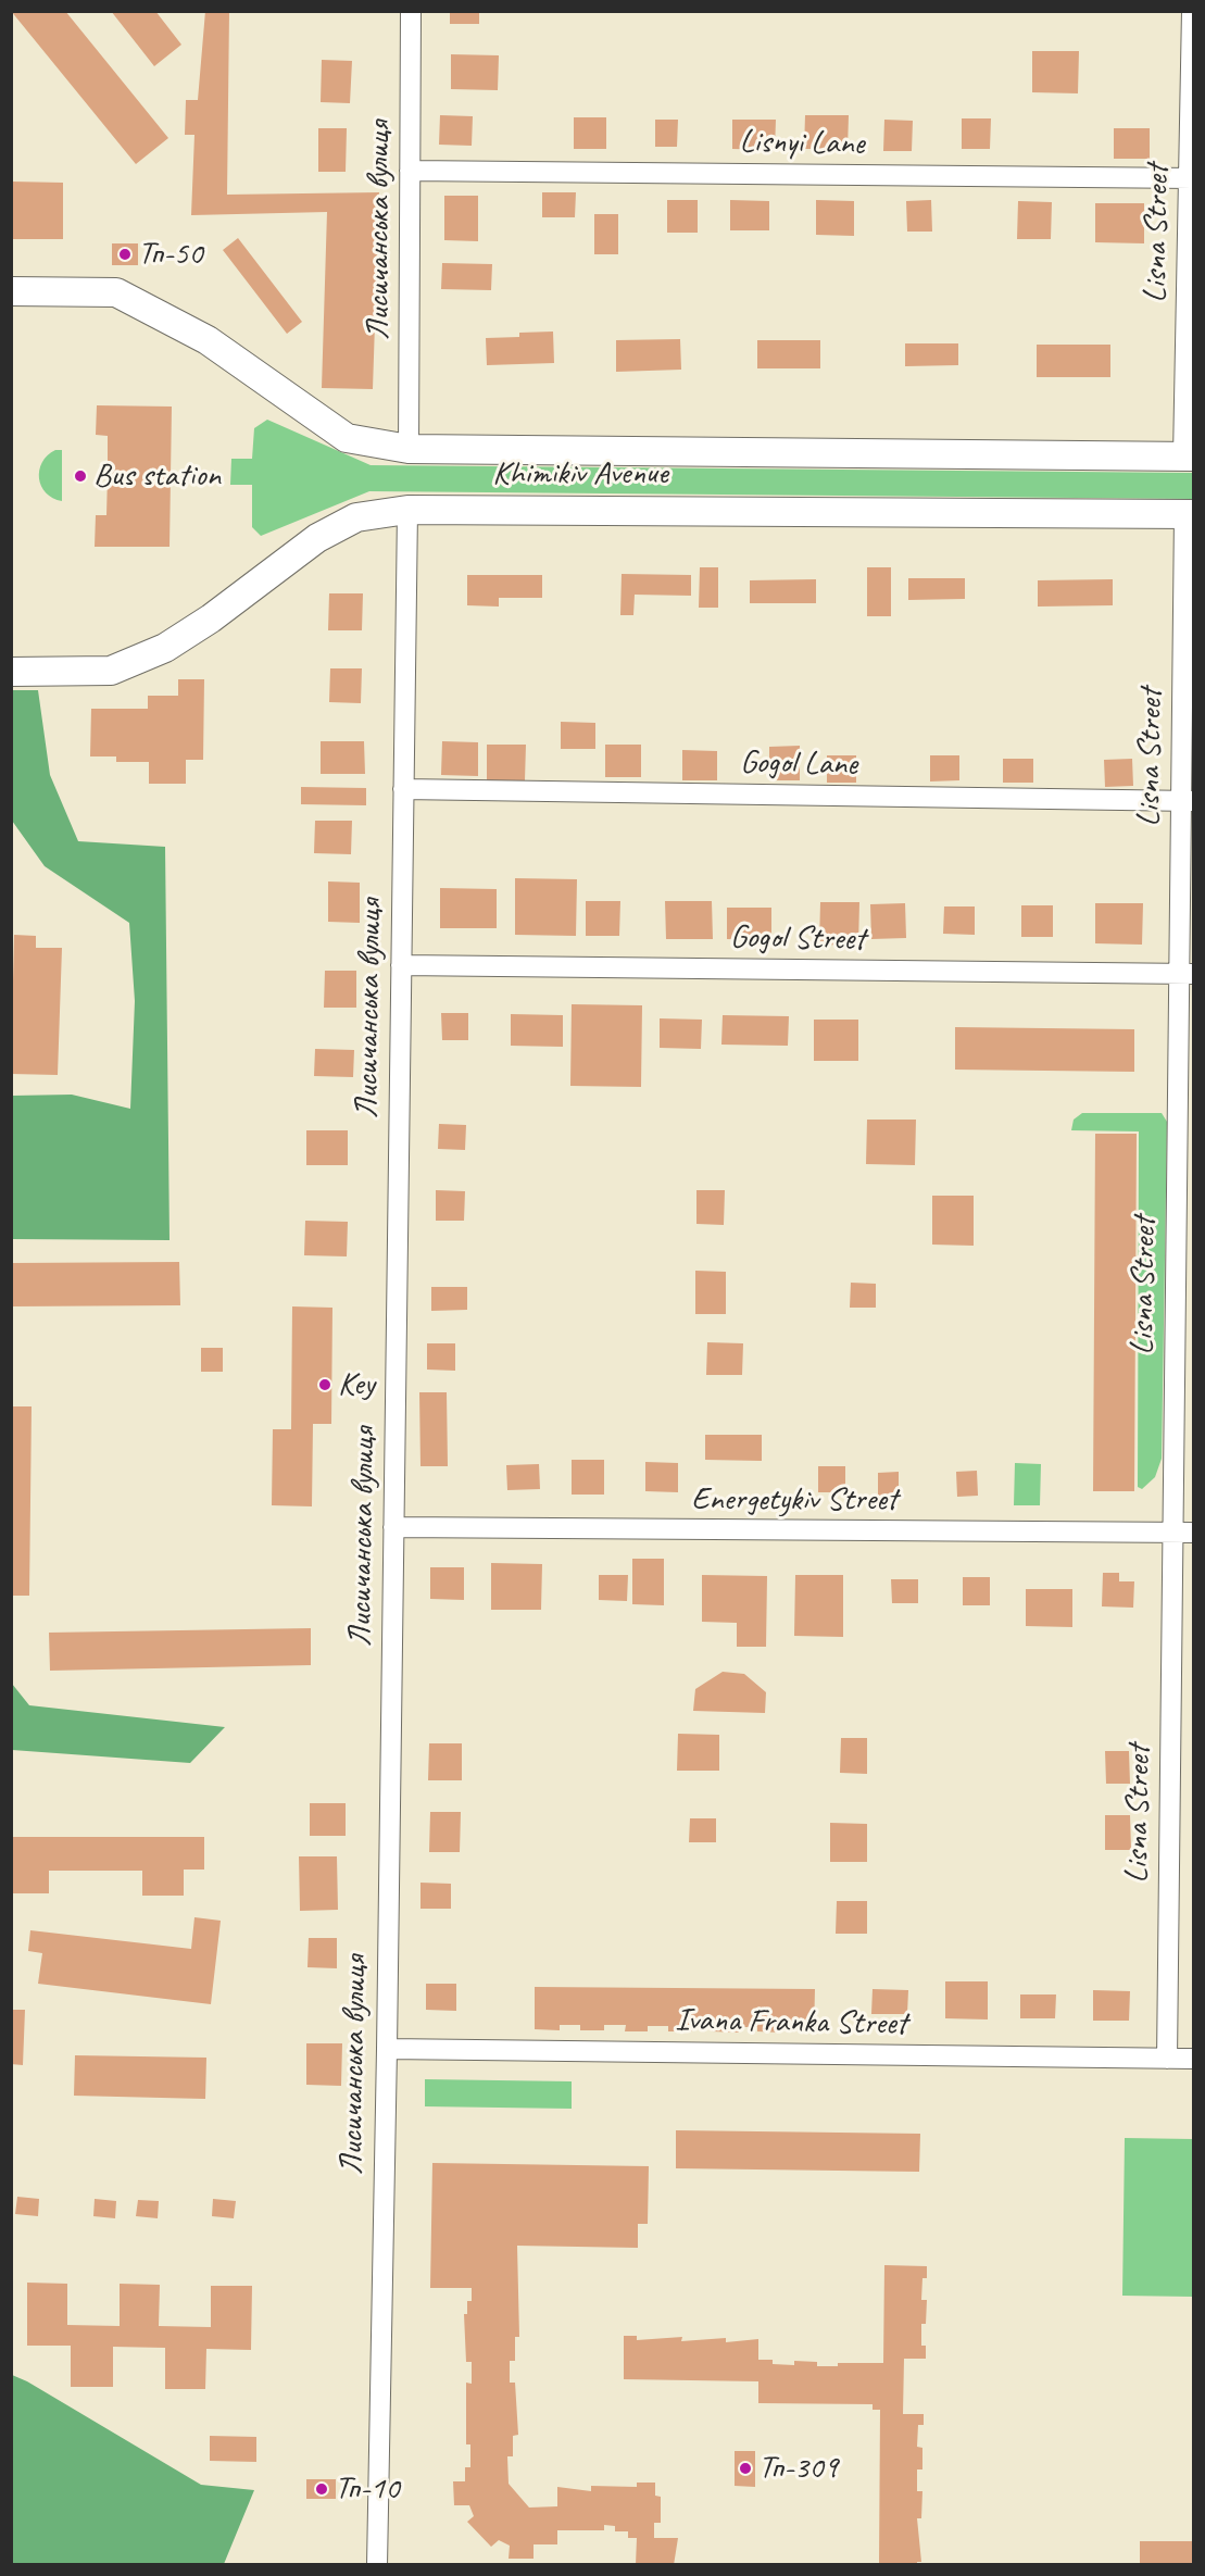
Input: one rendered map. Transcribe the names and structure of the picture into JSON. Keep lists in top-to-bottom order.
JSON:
{
  "streets": {
    "main road": ["Khimikiv Avenue"],
    "street": [
      "Lisnyi Lane",
      "Лисичанська вулиця",
      "Lisna Street",
      "Gogol Lane",
      "Gogol Street",
      "Energetykiv Street",
      "Ivana Franka Street"
    ]
  },
  "crossings": [
    ["Lisnyi Lane", "Лисичанська вулиця"],
    ["Lisnyi Lane", "Lisna Street"],
    ["Лисичанська вулиця", "Khimikiv Avenue"],
    ["Лисичанська вулиця", "Gogol Lane"],
    ["Лисичанська вулиця", "Gogol Street"],
    ["Лисичанська вулиця", "Energetykiv Street"],
    ["Лисичанська вулиця", "Ivana Franka Street"],
    ["Lisna Street", "Khimikiv Avenue"],
    ["Lisna Street", "Gogol Lane"],
    ["Lisna Street", "Gogol Street"],
    ["Lisna Street", "Energetykiv Street"],
    ["Lisna Street", "Ivana Franka Street"]
  ],
  "places": [
    "Тп-50",
    "Bus station",
    "Key",
    "Тп-309",
    "Тп-10"
  ]
}
